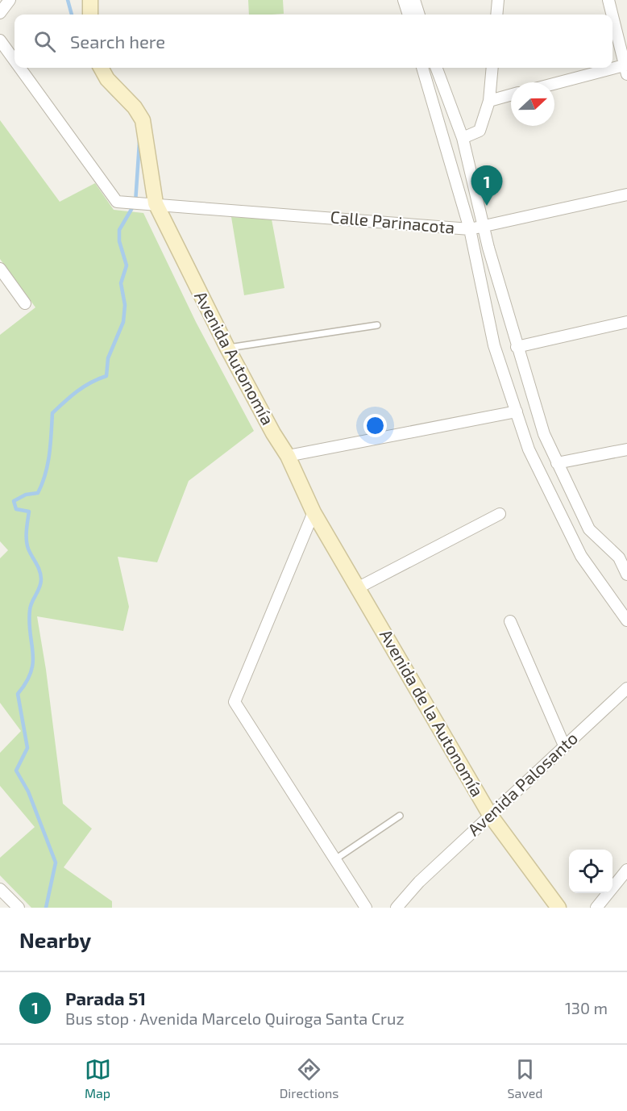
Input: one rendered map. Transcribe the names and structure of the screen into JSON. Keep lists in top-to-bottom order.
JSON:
{
  "streets": {
    "street": [
      "Calle Parinacota",
      "Avenida Autonomía",
      "Avenida de la Autonomía",
      "Avenida Palosanto"
    ]
  },
  "crossings": [
    ["Calle Parinacota", "Avenida Autonomía"],
    ["Avenida Autonomía", "Avenida de la Autonomía"],
    ["Avenida de la Autonomía", "Avenida Palosanto"]
  ],
  "north": "right",
  "page": {
    "search": "Search here",
    "pins": "1",
    "heading": "Nearby",
    "list": [
      {
        "mark": "1",
        "name": "Parada 51",
        "note": "Bus stop · Avenida Marcelo Quiroga Santa Cruz",
        "value": "130 m"
      }
    ],
    "nav": ["Map", "Directions", "Saved"]
  }
}
